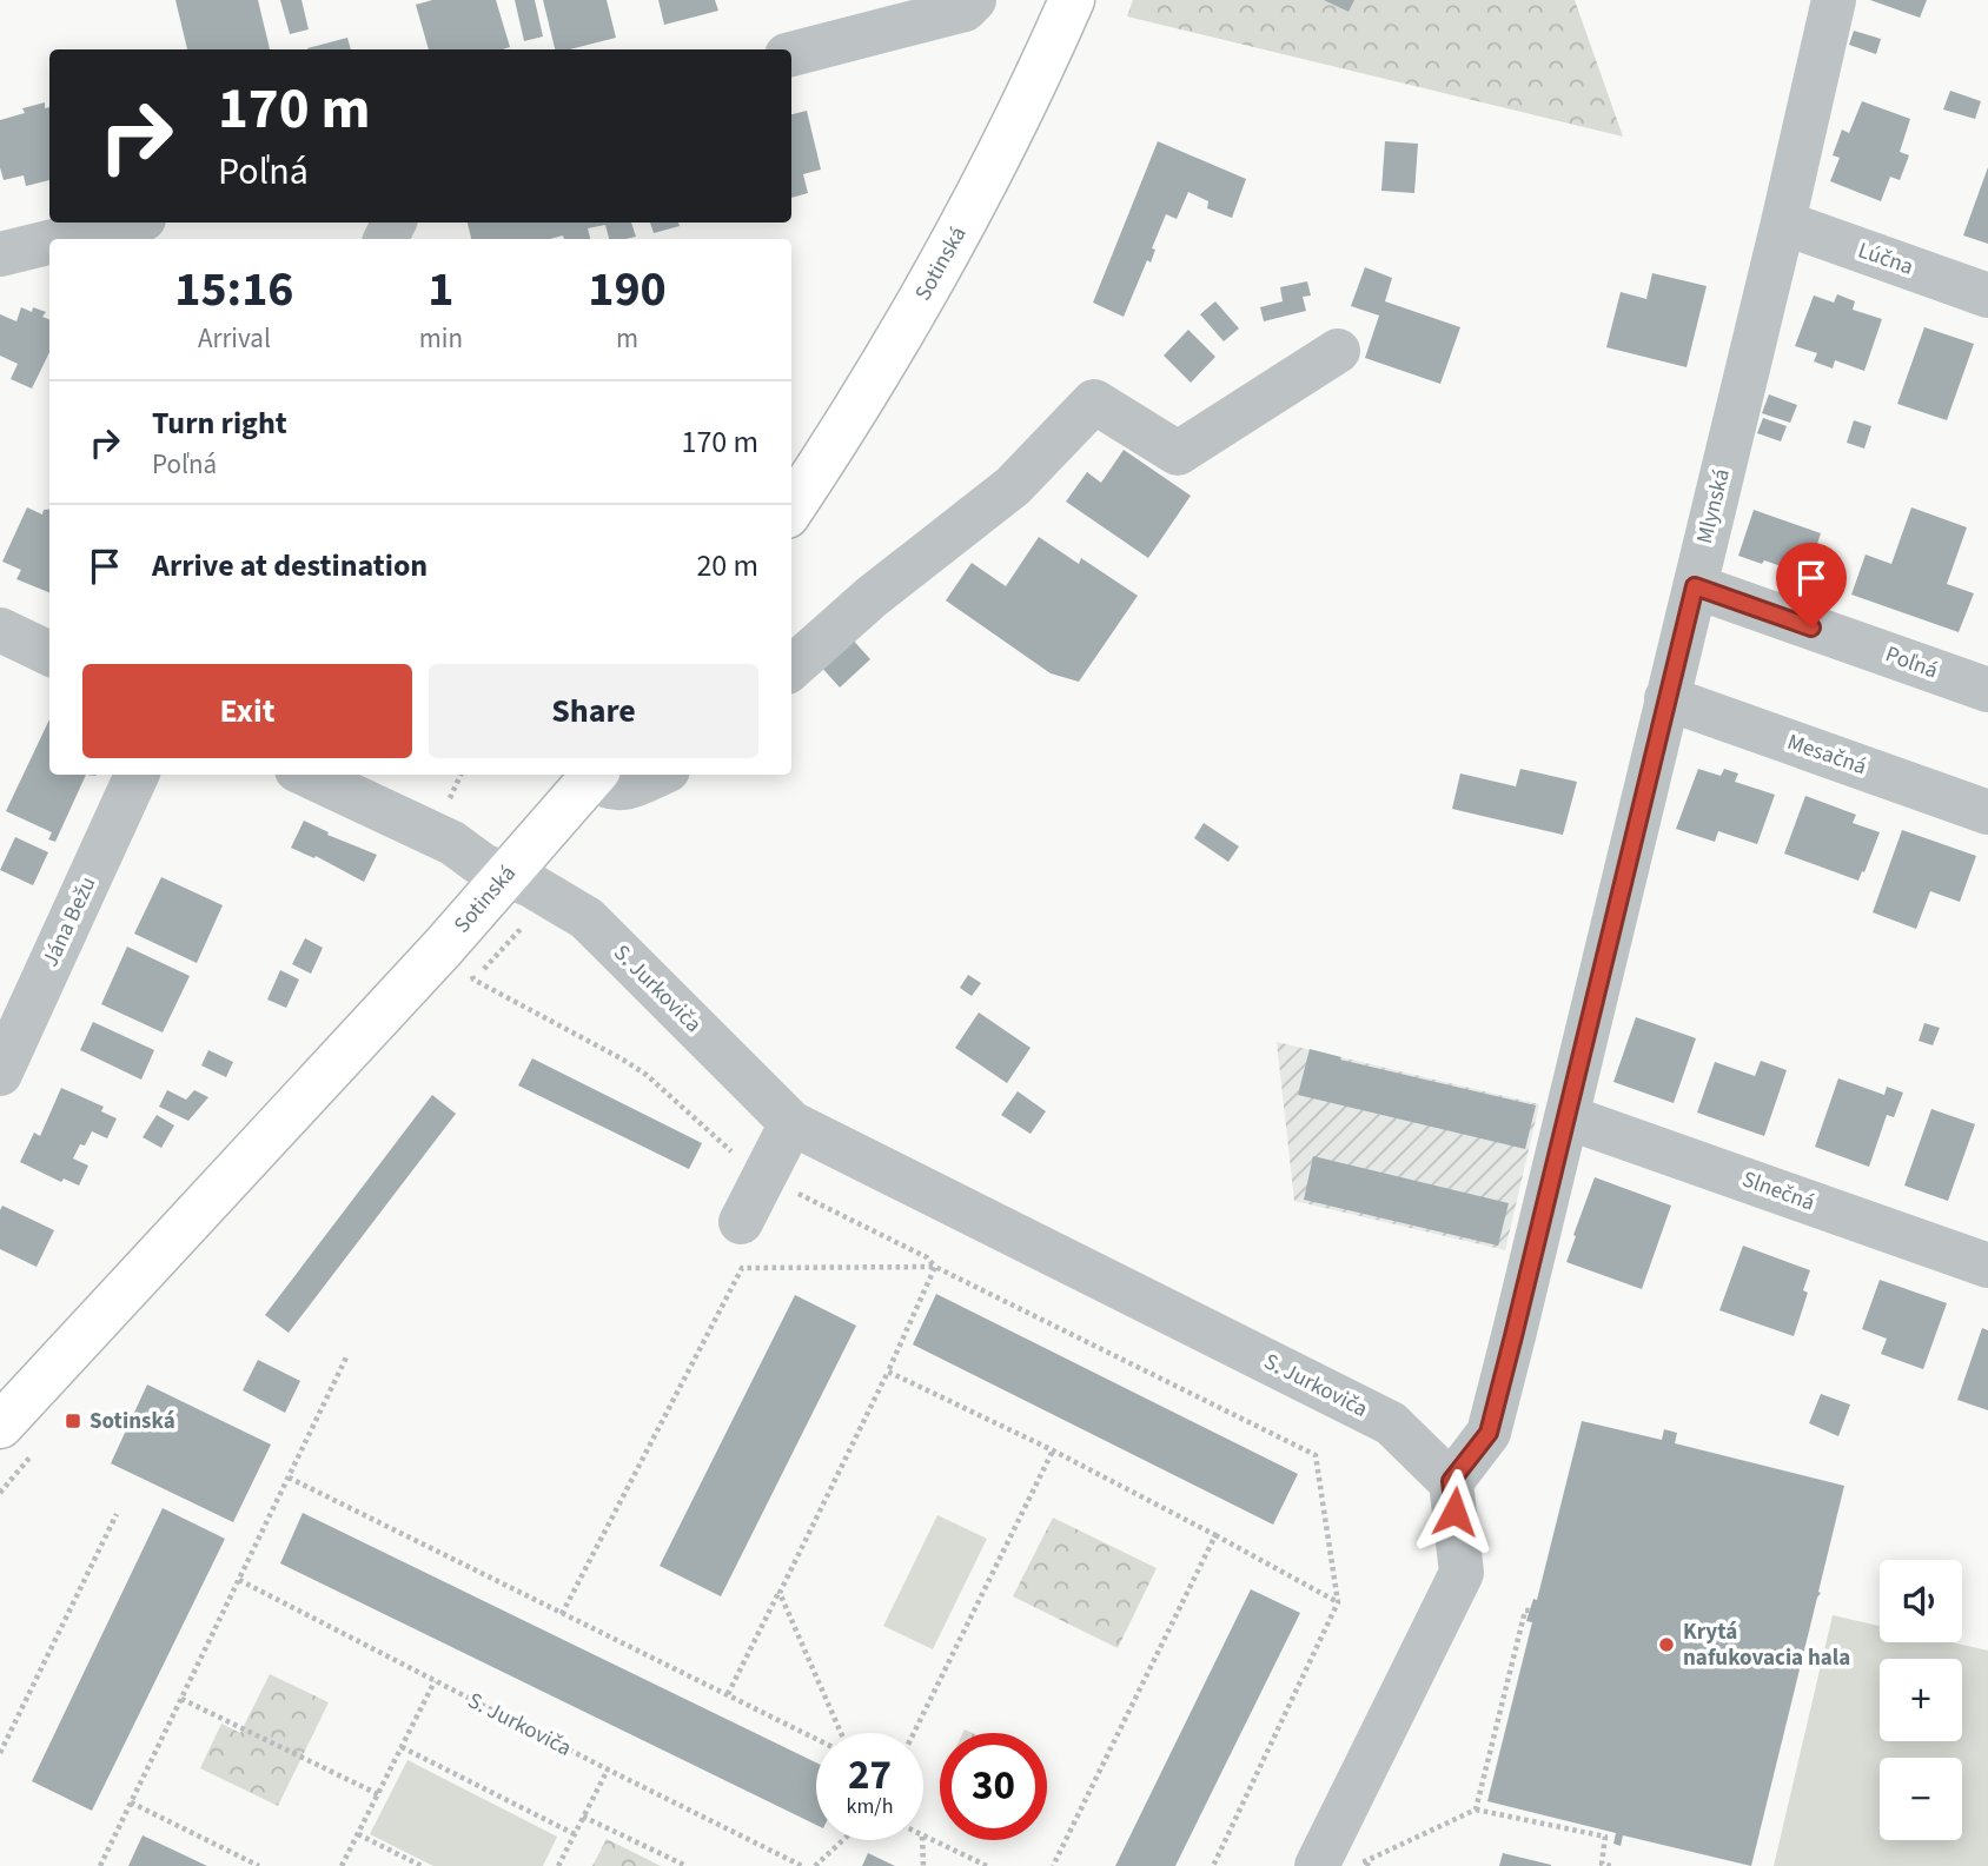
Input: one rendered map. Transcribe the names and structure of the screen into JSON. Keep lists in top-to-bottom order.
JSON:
{
  "streets": {
    "main road": ["Sotinská"],
    "street": [
      "Lúčna",
      "Mlynská",
      "Poľná",
      "Mesačná",
      "Jána Bežu",
      "S. Jurkoviča",
      "Slnečná"
    ]
  },
  "crossings": [
    ["Lúčna", "Mlynská"],
    ["Sotinská", "S. Jurkoviča"],
    ["Mlynská", "Poľná"],
    ["Mlynská", "Mesačná"],
    ["Mlynská", "S. Jurkoviča"],
    ["Mlynská", "Slnečná"]
  ],
  "places": {
    "transit": ["Sotinská"],
    "other": ["Krytá nafukovacia hala"]
  },
  "page": {
    "turn": ["170 m", "Poľná"],
    "eta": [
      "15:16",
      "Arrival",
      "1",
      "min",
      "190",
      "m"
    ],
    "list": [
      {
        "name": "Turn right",
        "note": "Poľná",
        "value": "170 m"
      },
      {
        "name": "Arrive at destination",
        "value": "20 m"
      }
    ],
    "buttons": ["Exit", "Share"],
    "map_buttons": ["+", "−"],
    "speed": "27 km/h",
    "limit": "30"
  }
}
